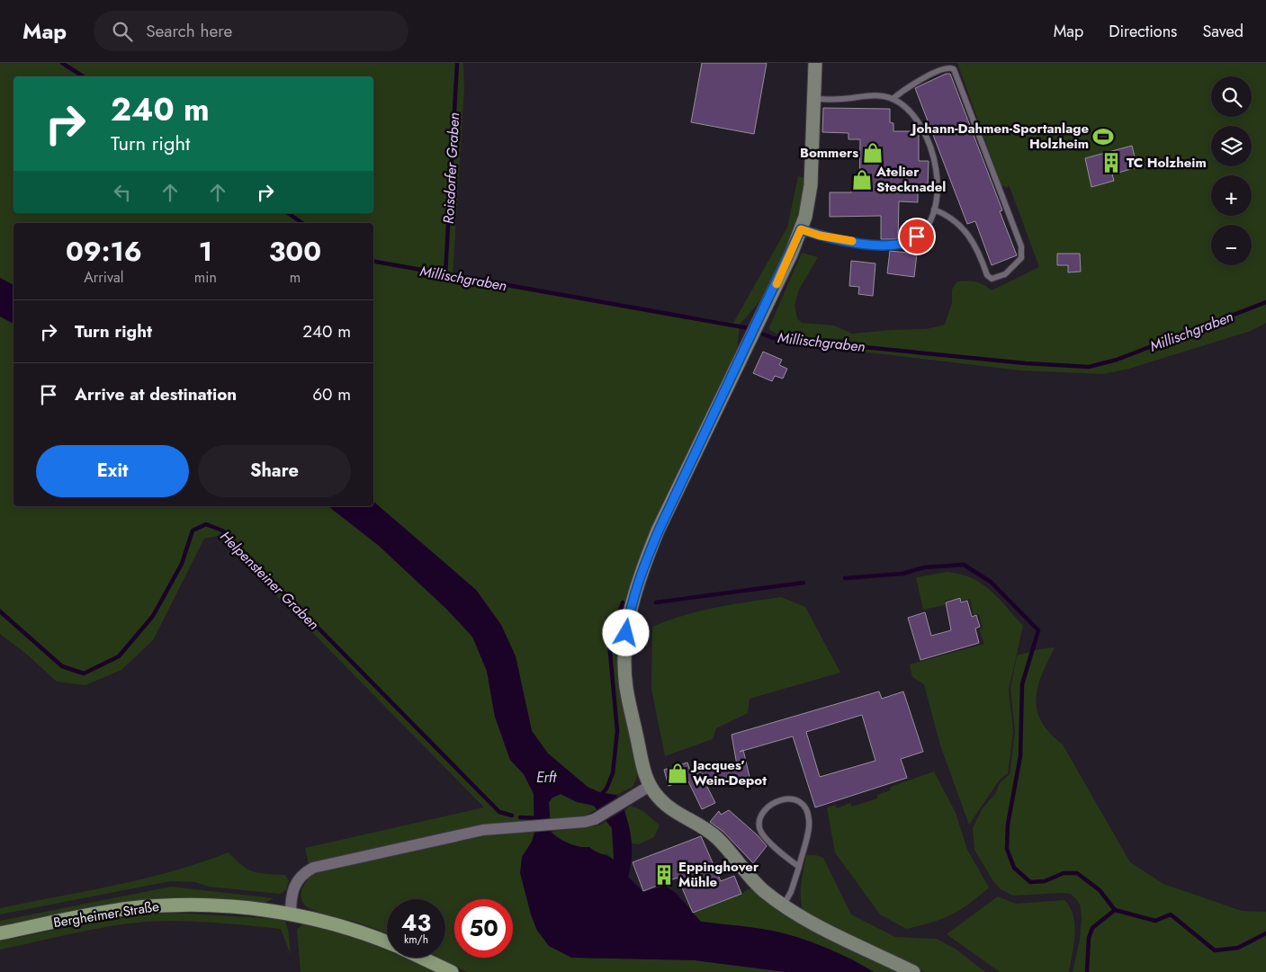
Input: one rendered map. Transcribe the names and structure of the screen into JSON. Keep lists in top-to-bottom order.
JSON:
{
  "streets": {
    "main road": ["Bergheimer Straße"]
  },
  "water": [
    "Roisdorfer Graben",
    "Millischgraben",
    "Helpensteiner Graben",
    "Erft"
  ],
  "places": {
    "sports": ["Johann-Dahmen-Sportanlage Holzheim"],
    "shop": ["Bommers", "Atelier Stecknadel", "Jacques’ Wein-Depot"],
    "building": ["TC Holzheim", "Eppinghover Mühle"]
  },
  "page": {
    "header": "Map",
    "search": "Search here",
    "nav": ["Map", "Directions", "Saved"],
    "map_buttons": ["+", "−"],
    "turn": ["240 m", "Turn right"],
    "eta": [
      "09:16",
      "Arrival",
      "1",
      "min",
      "300",
      "m"
    ],
    "list": [
      {
        "name": "Turn right",
        "value": "240 m"
      },
      {
        "name": "Arrive at destination",
        "value": "60 m"
      }
    ],
    "buttons": ["Exit", "Share"],
    "speed": "43 km/h",
    "limit": "50"
  }
}
